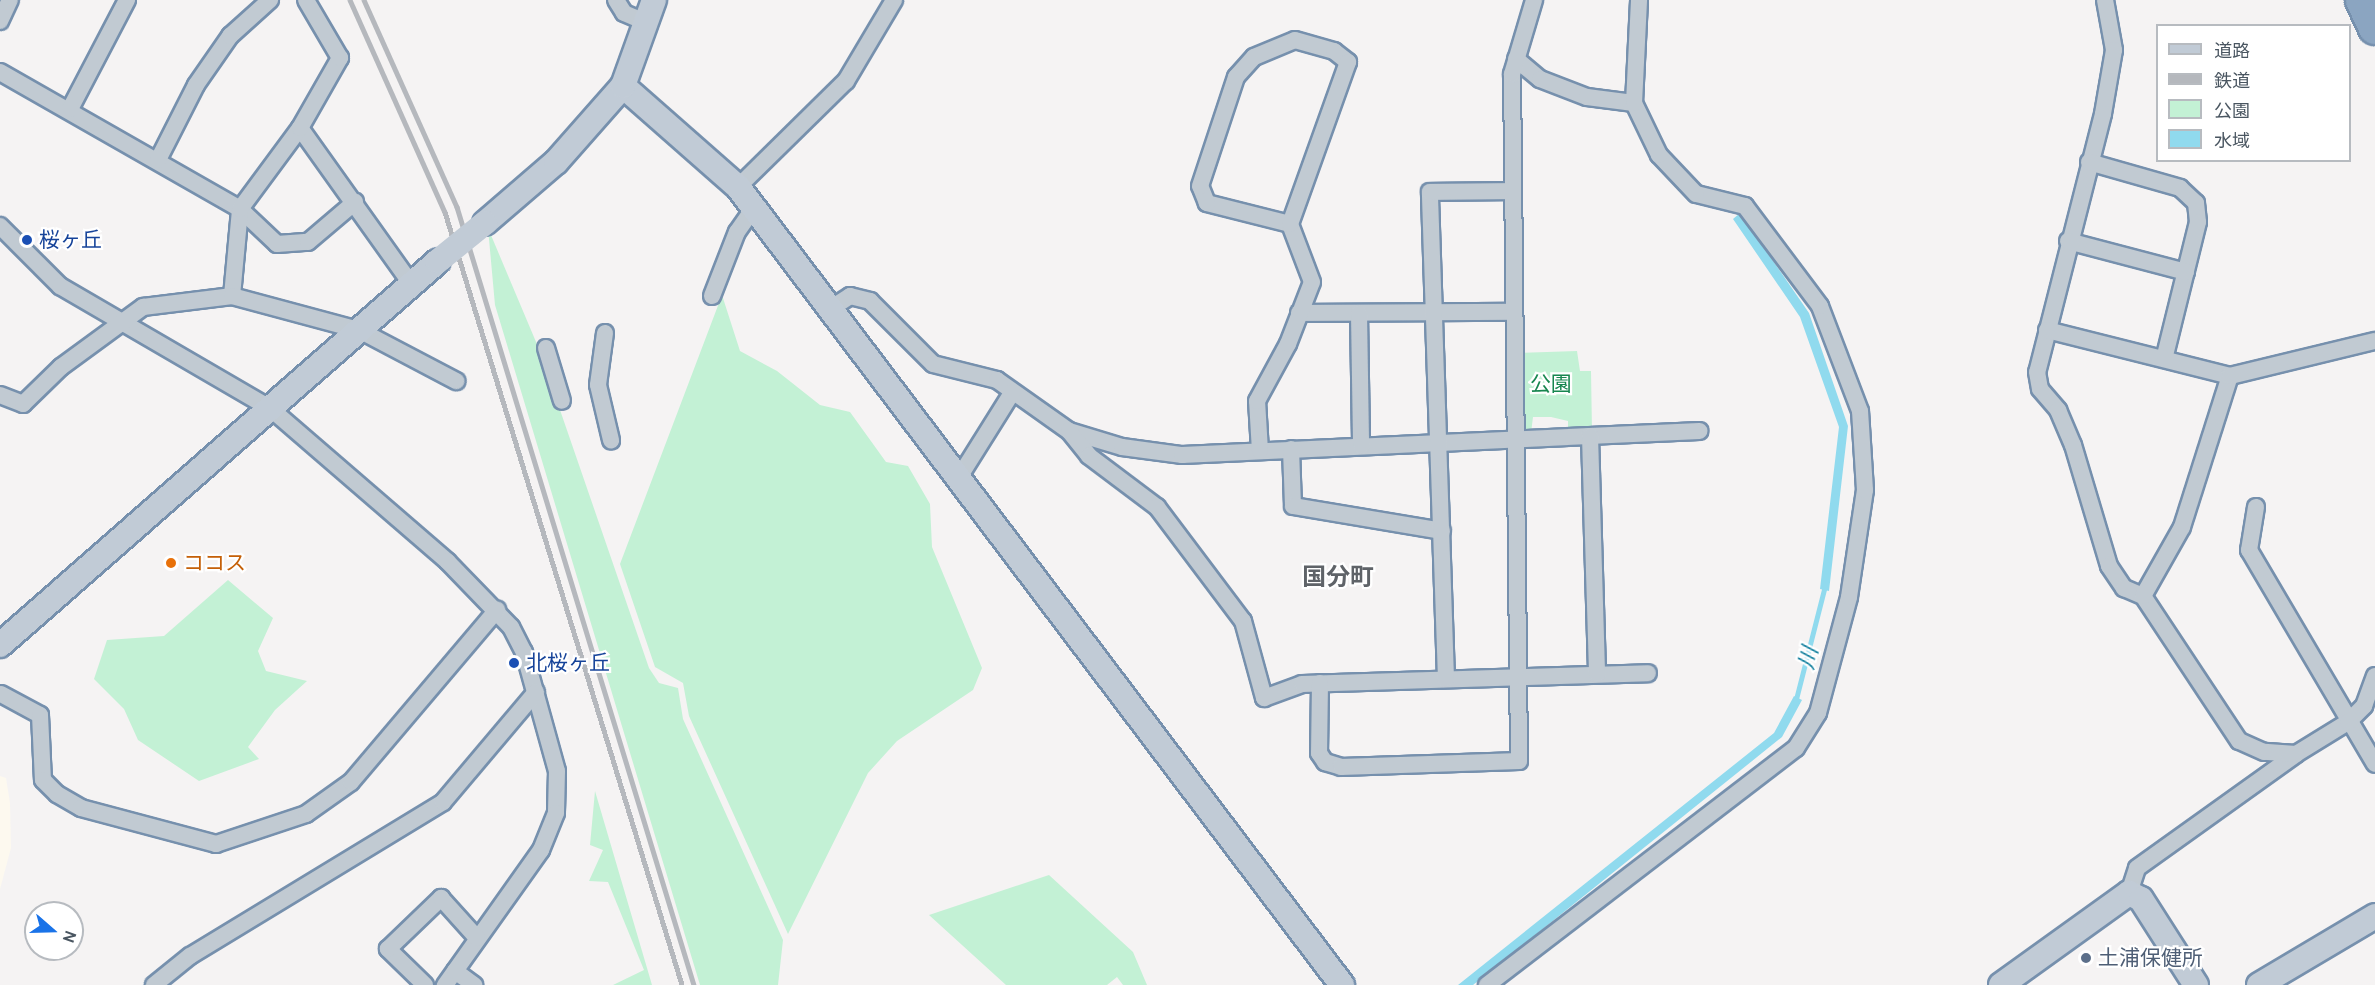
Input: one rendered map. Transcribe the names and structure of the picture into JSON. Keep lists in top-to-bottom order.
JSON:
{
  "districts": ["国分町"],
  "water": ["川"],
  "parks": ["公園"],
  "places": [
    "桜ヶ丘",
    "ココス",
    "北桜ヶ丘",
    "土浦保健所"
  ],
  "legend": [
    "道路",
    "鉄道",
    "公園",
    "水域"
  ],
  "north": "right"
}
